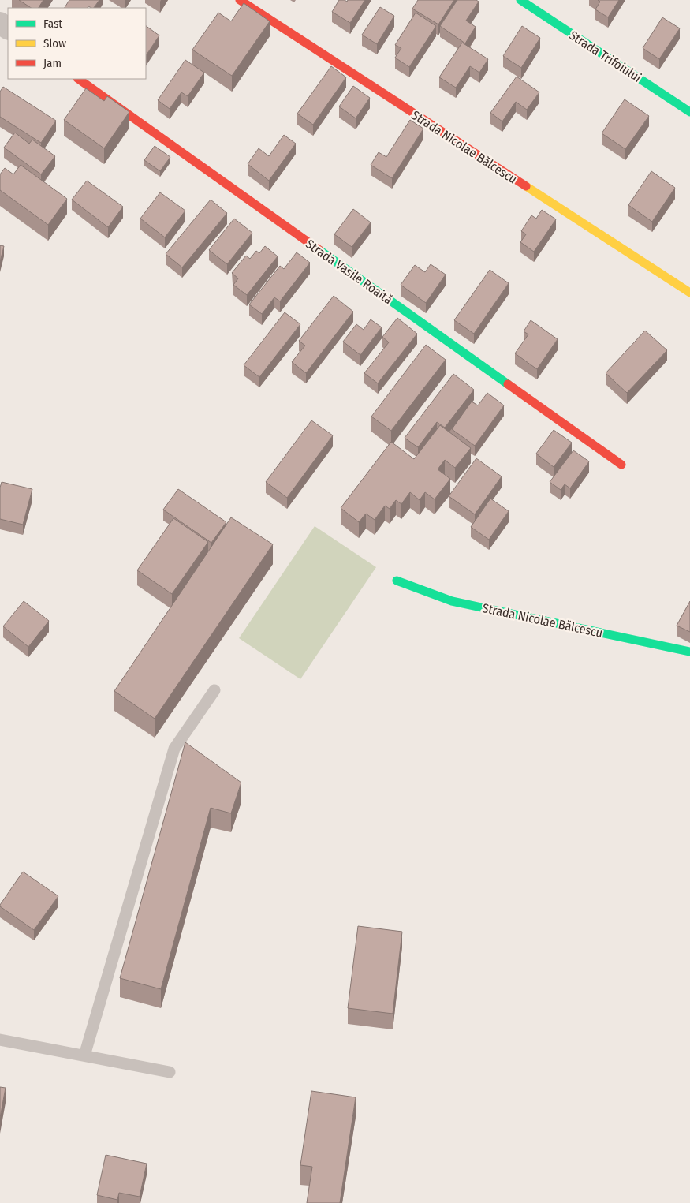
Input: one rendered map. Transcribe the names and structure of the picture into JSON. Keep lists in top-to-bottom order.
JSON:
{
  "streets": {
    "street": ["Strada Trifoiului", "Strada Nicolae Bălcescu", "Strada Vasile Roaită"]
  },
  "legend": ["Fast", "Slow", "Jam"]
}
